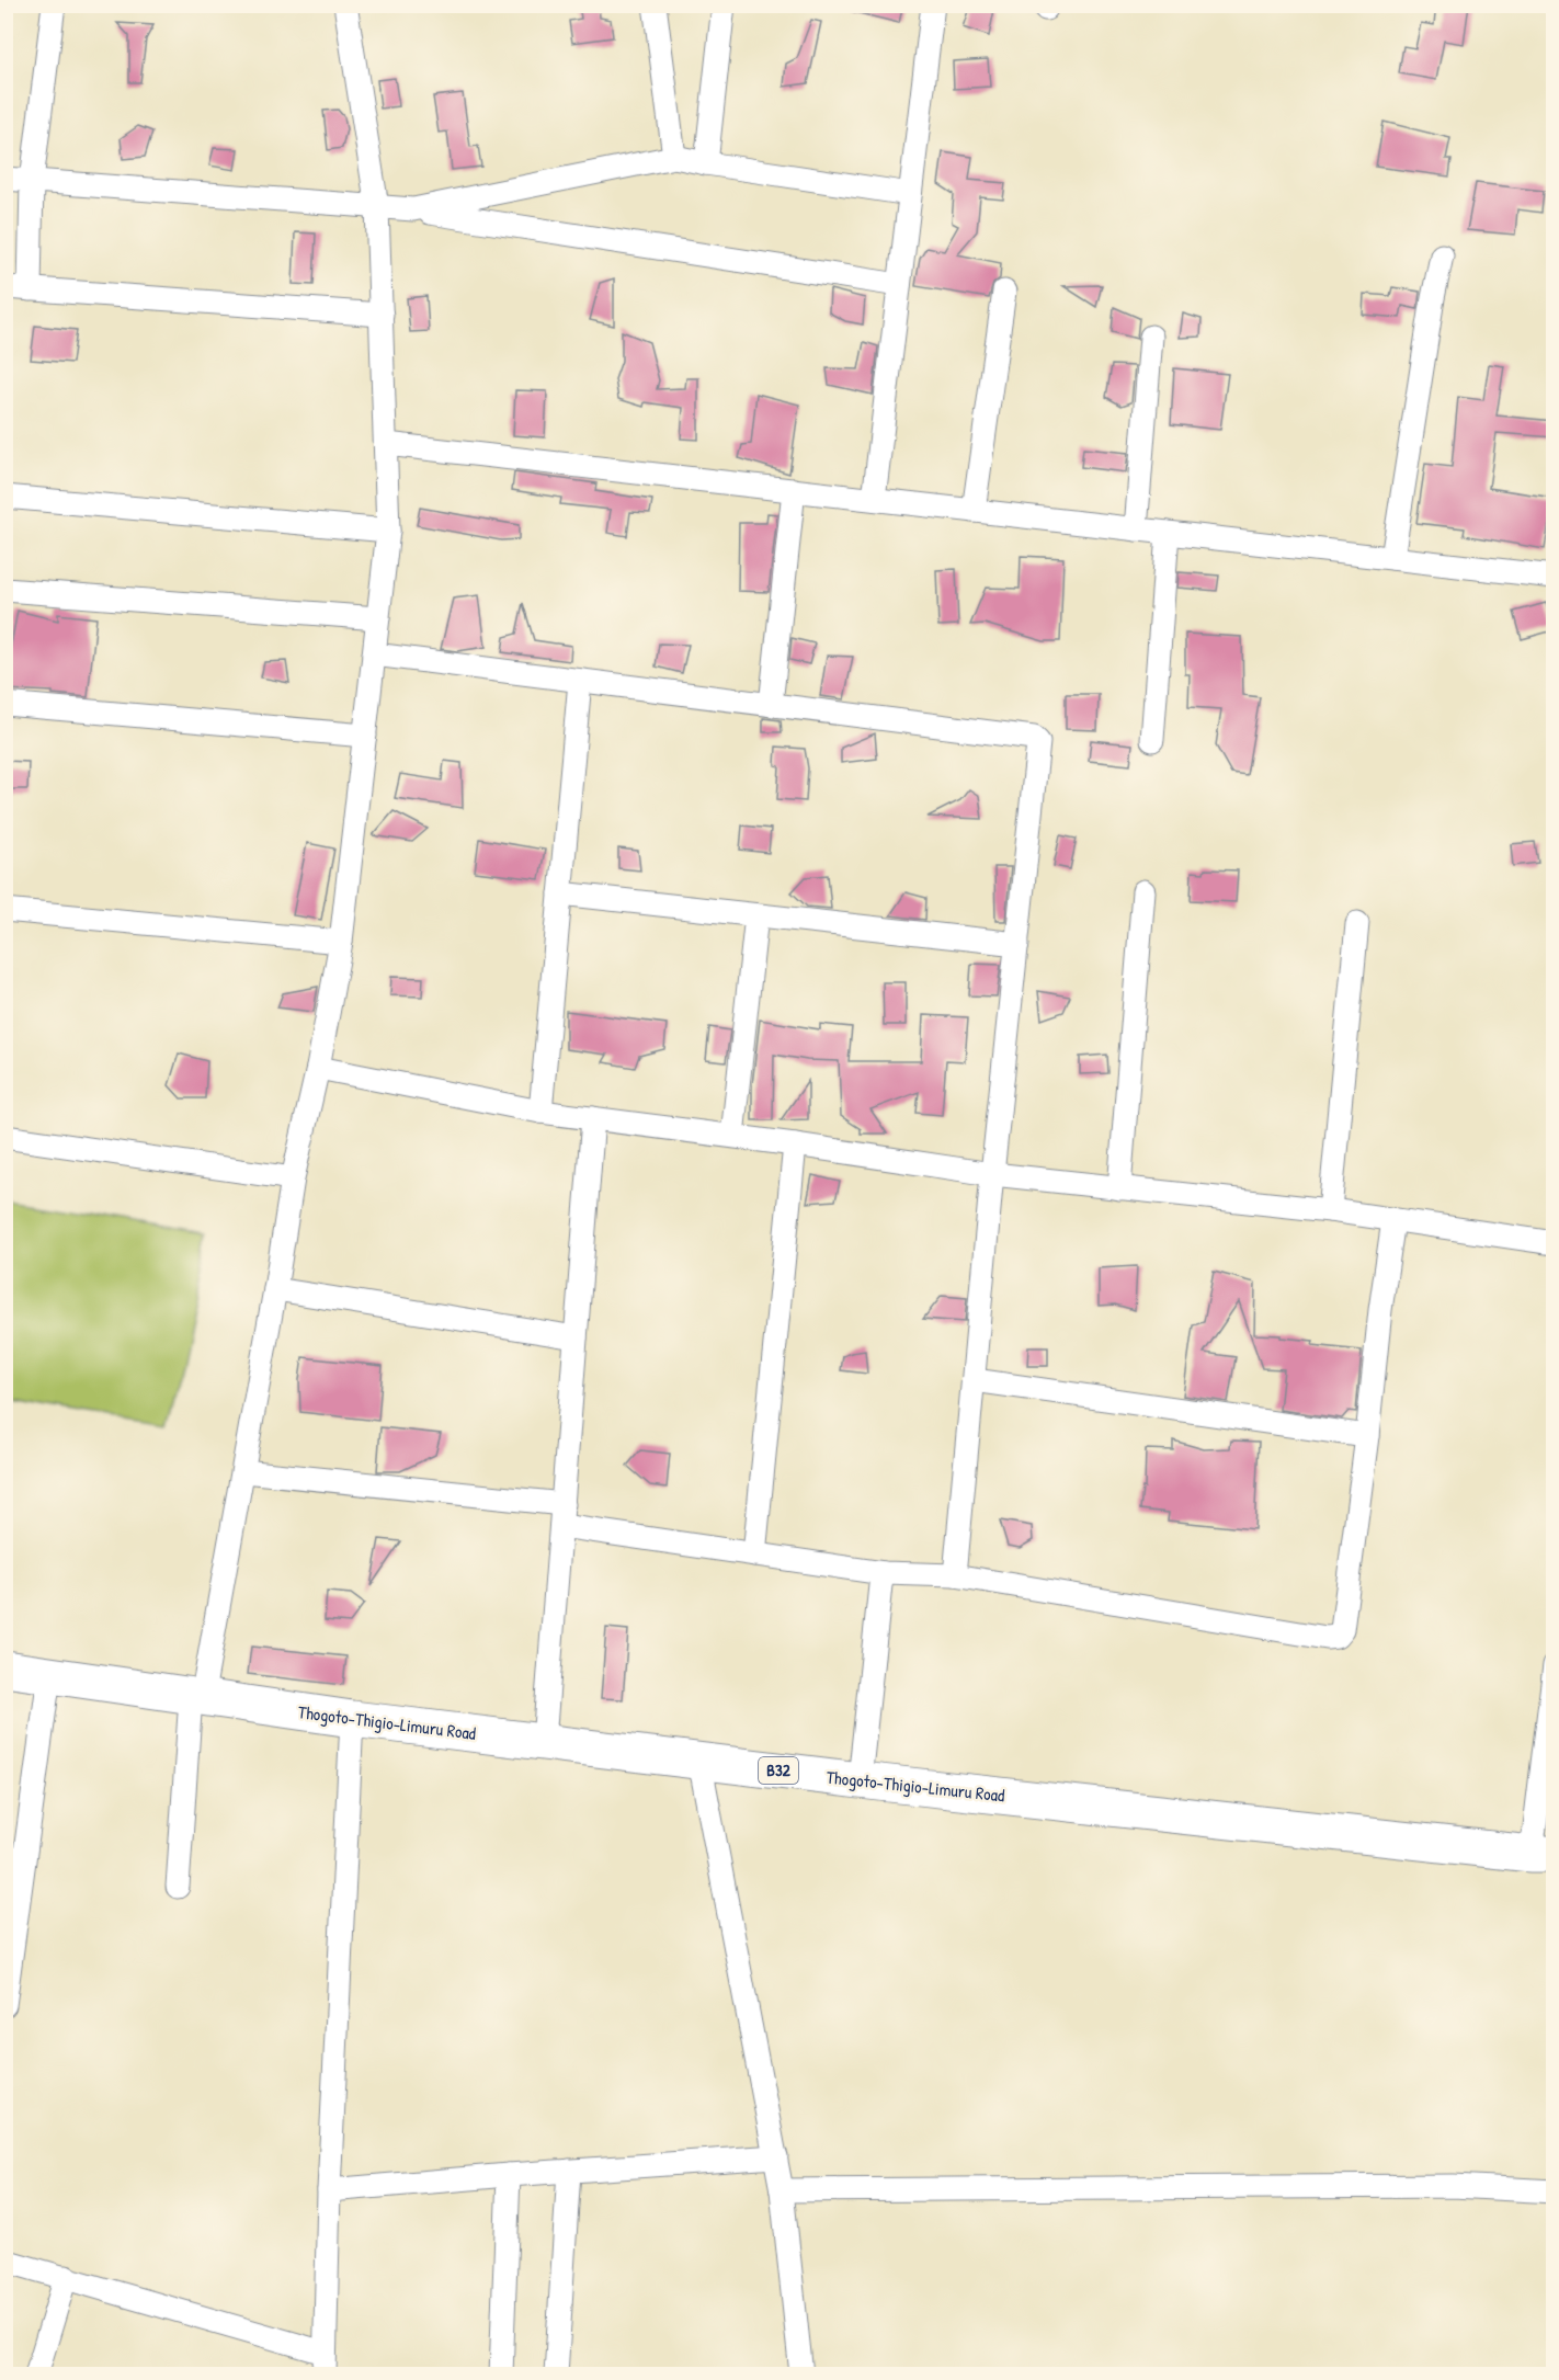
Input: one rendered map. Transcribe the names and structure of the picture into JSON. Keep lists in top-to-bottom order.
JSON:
{
  "streets": {
    "highway": ["Thogoto-Thigio-Limuru Road", "B32"]
  }
}
